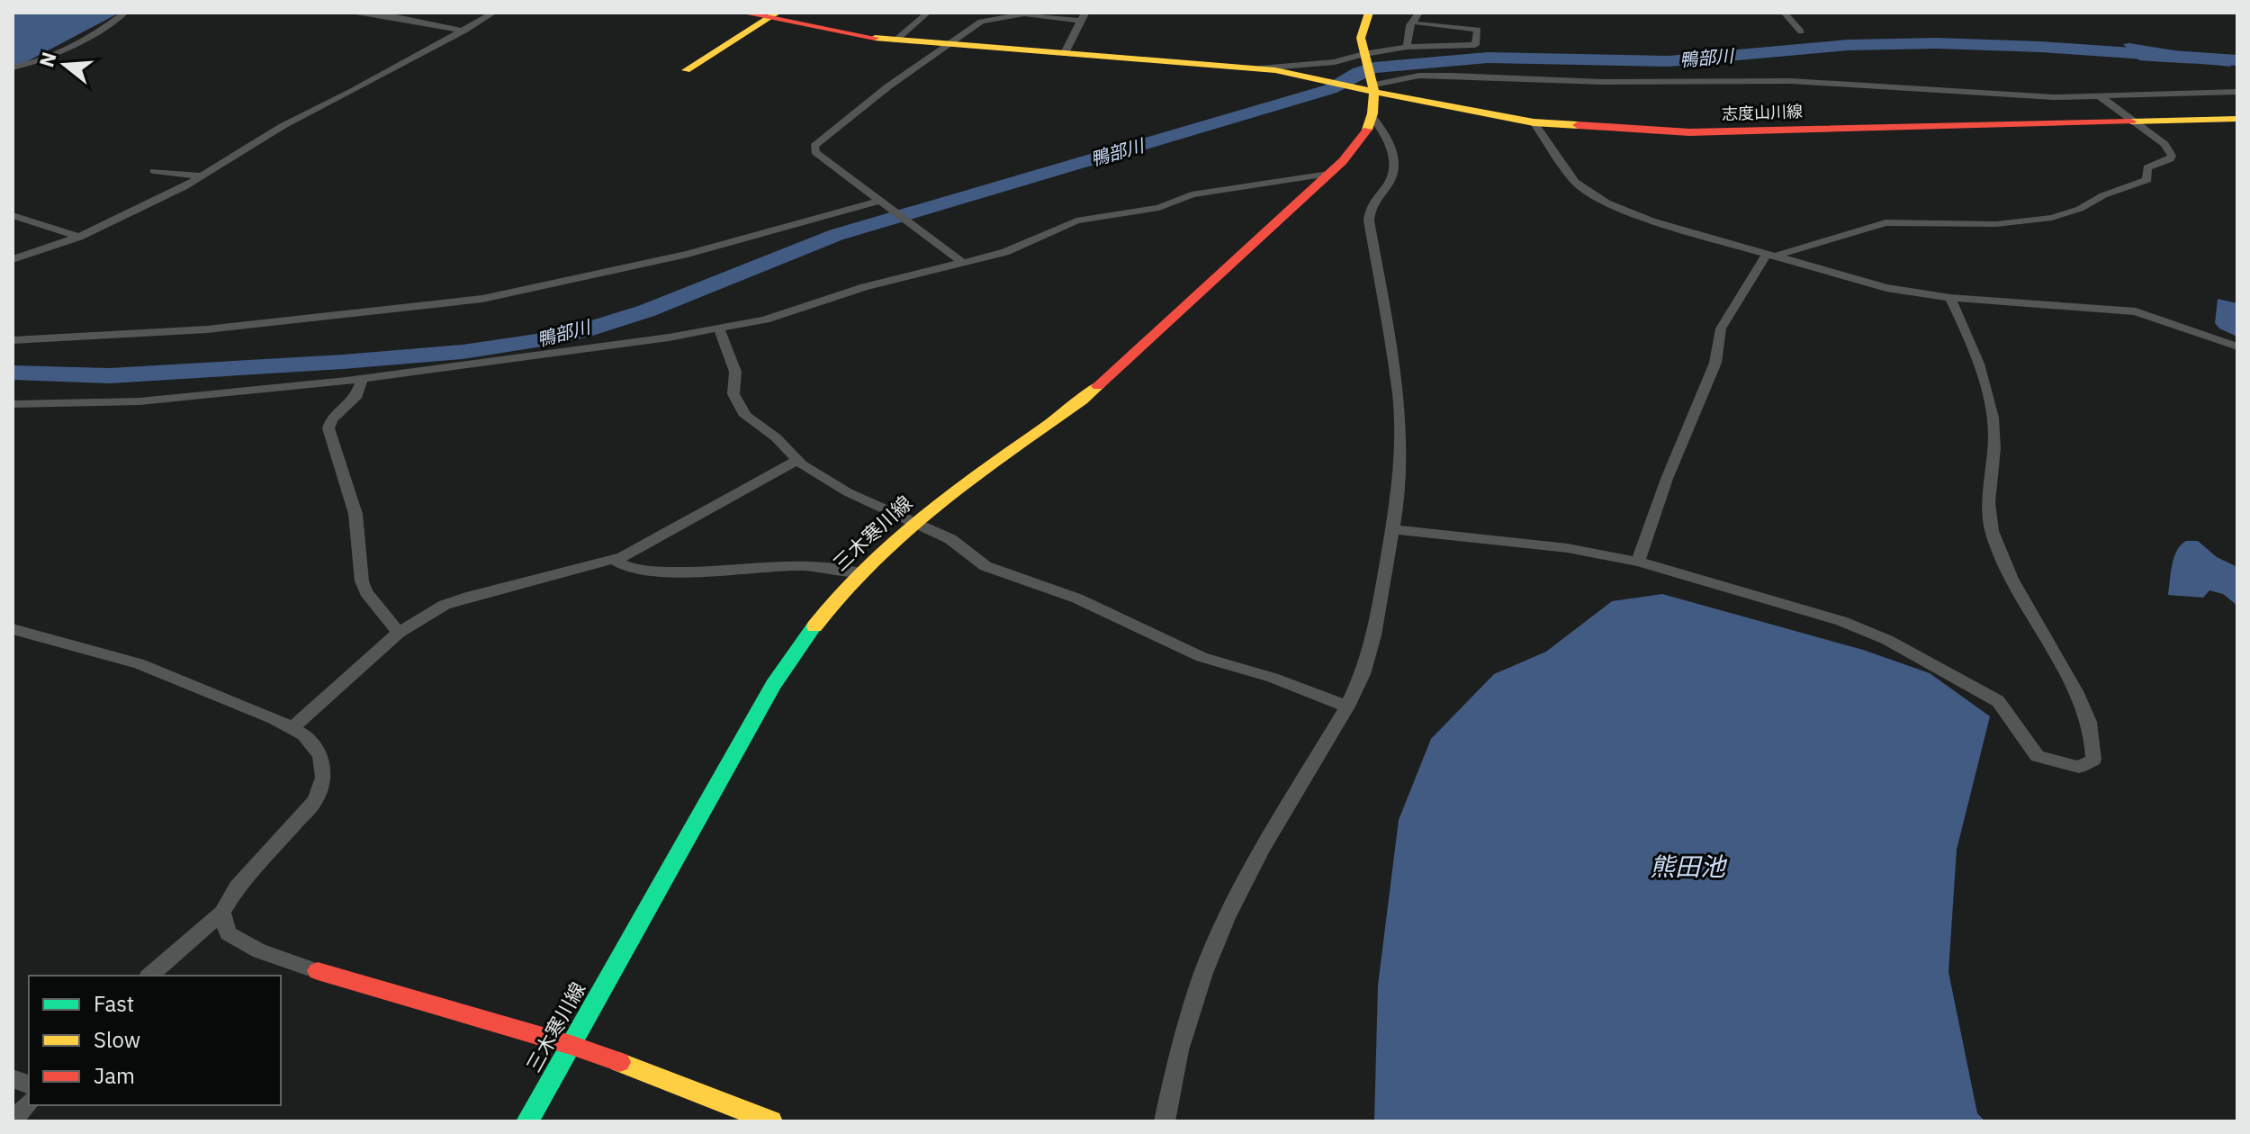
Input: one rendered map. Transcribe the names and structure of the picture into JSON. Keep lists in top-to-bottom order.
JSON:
{
  "streets": {
    "main road": ["志度山川線", "三木寒川線"]
  },
  "water": ["鴨部川", "熊田池"],
  "legend": ["Fast", "Slow", "Jam"],
  "north": "left"
}
